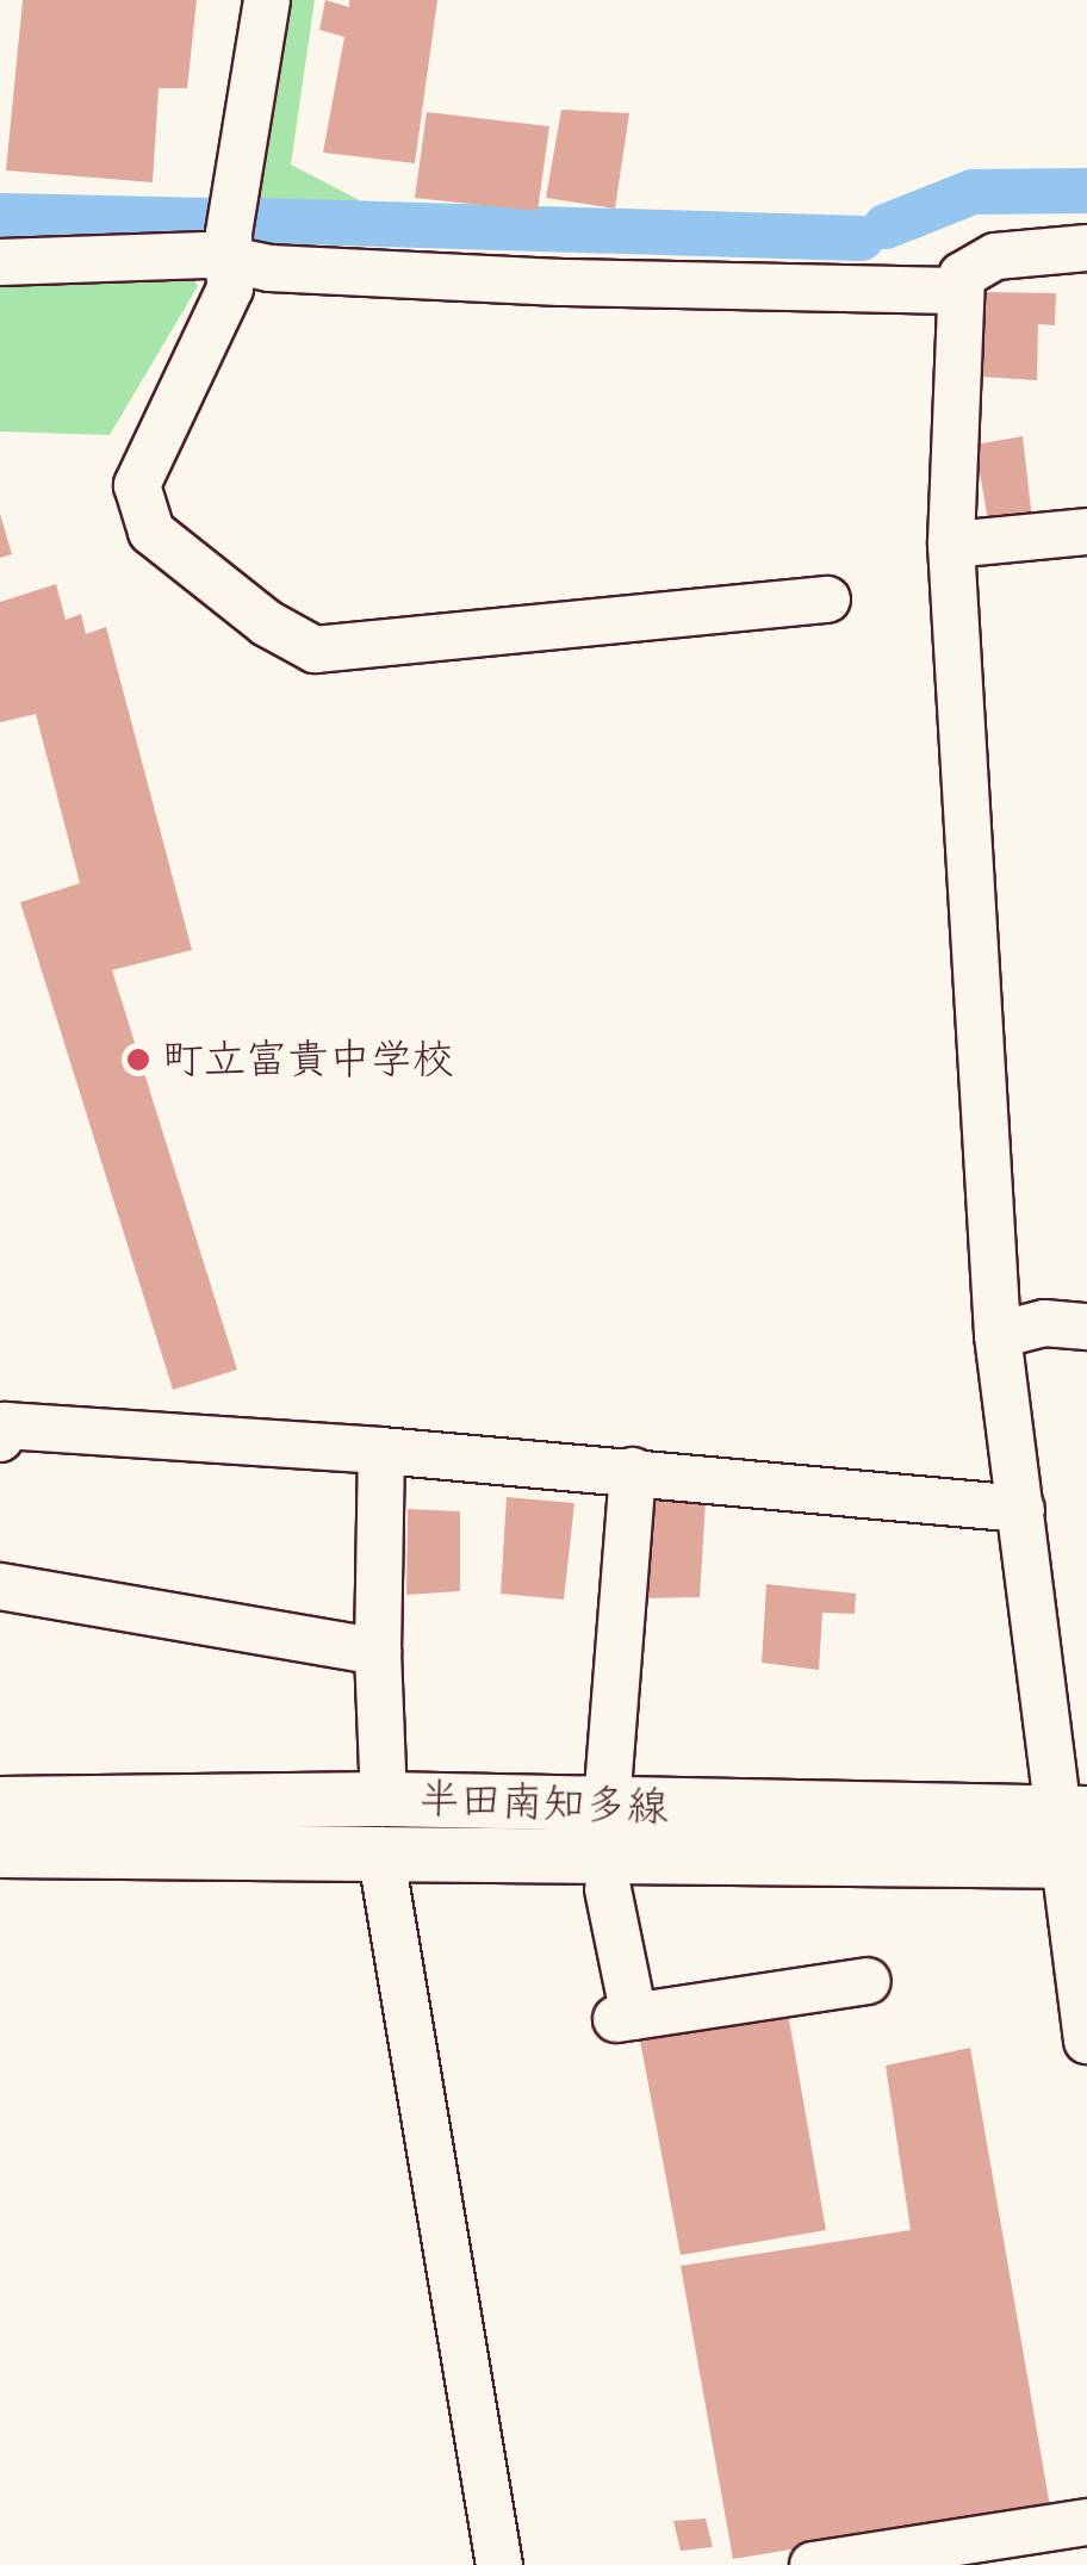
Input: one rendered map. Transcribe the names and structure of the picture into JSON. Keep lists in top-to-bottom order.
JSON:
{
  "streets": {
    "main road": ["半田南知多線"]
  },
  "places": ["町立富貴中学校"]
}
